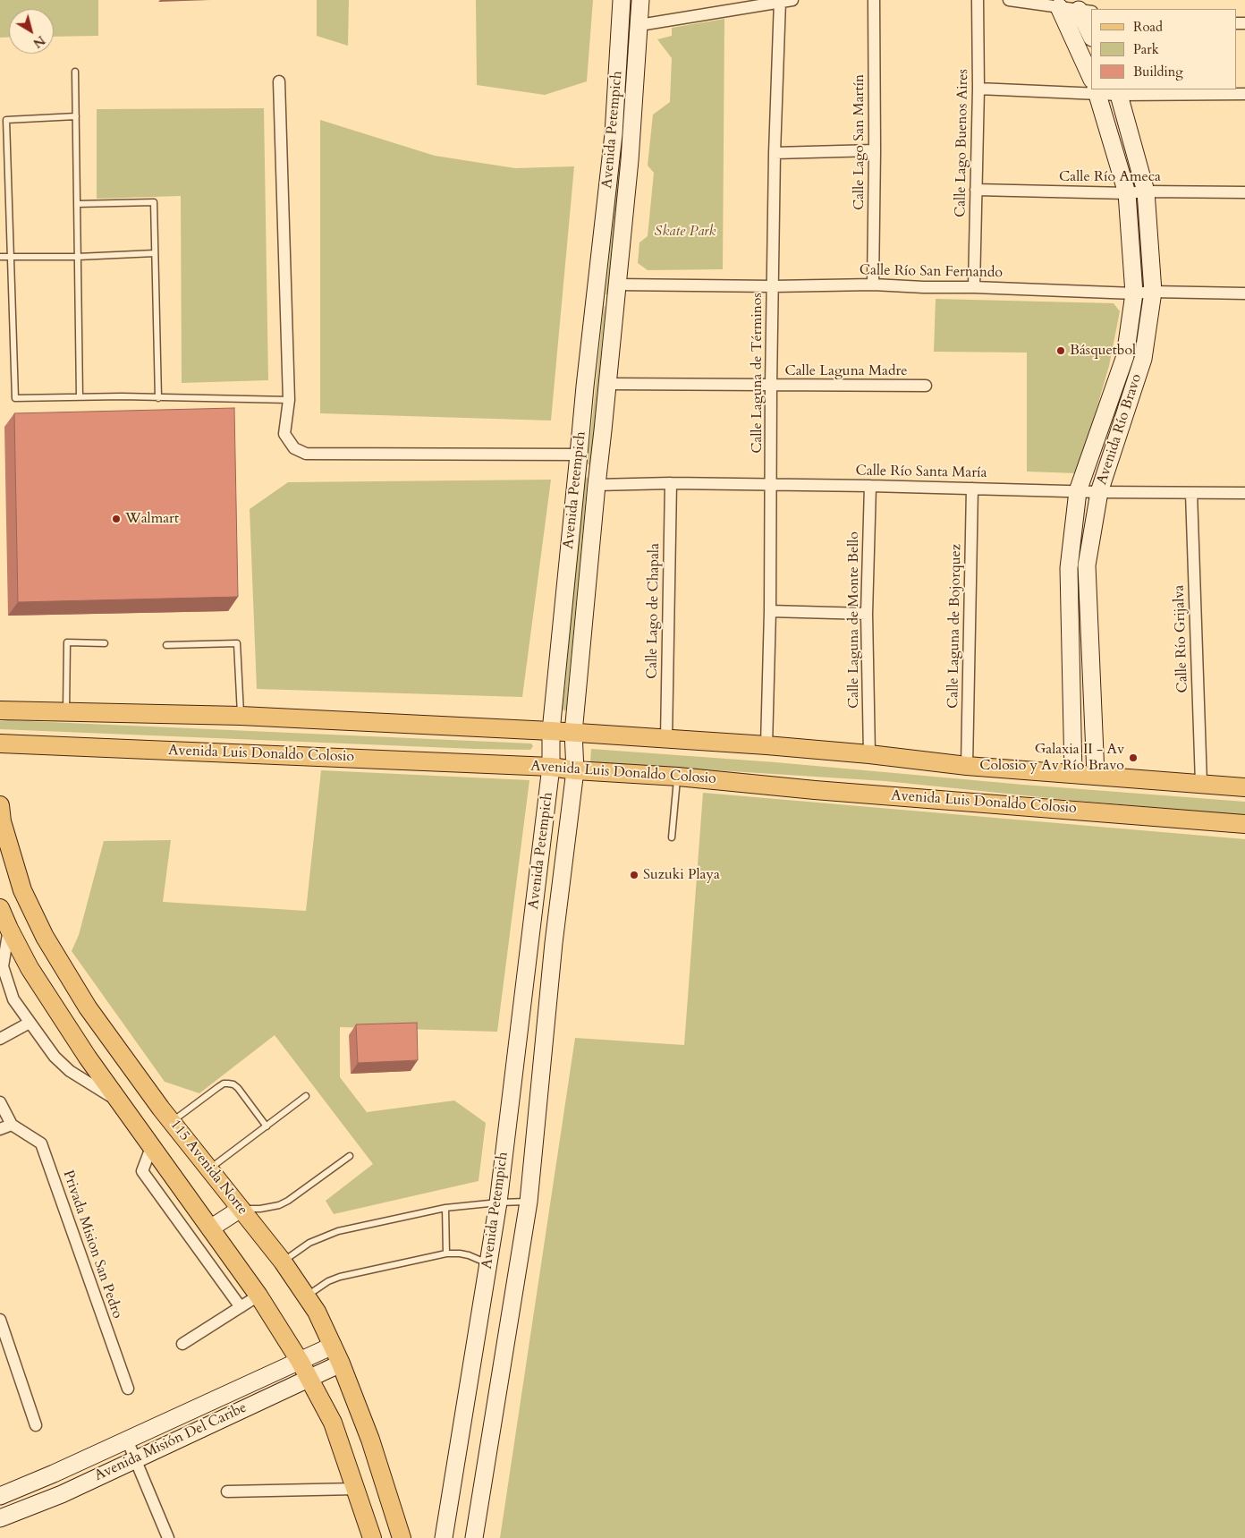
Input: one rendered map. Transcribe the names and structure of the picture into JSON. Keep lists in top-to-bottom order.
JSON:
{
  "streets": {
    "main road": [
      "Avenida Petempich",
      "Avenida Río Bravo",
      "Avenida Luis Donaldo Colosio",
      "115 Avenida Norte",
      "Avenida Misión Del Caribe"
    ],
    "street": [
      "Calle Lago San Martín",
      "Calle Lago Buenos Aires",
      "Calle Río Ameca",
      "Calle Río San Fernando",
      "Calle Laguna Madre",
      "Calle Laguna de Términos",
      "Calle Río Santa María",
      "Calle Lago de Chapala",
      "Calle Laguna de Monte Bello",
      "Calle Laguna de Bojorquez",
      "Calle Río Grijalva",
      "Privada Mision San Pedro"
    ]
  },
  "crossings": [
    ["Avenida Petempich", "Calle Río San Fernando"],
    ["Avenida Petempich", "Calle Laguna Madre"],
    ["Avenida Petempich", "Calle Río Santa María"],
    ["Avenida Petempich", "Avenida Luis Donaldo Colosio"],
    ["Calle Lago San Martín", "Calle Río San Fernando"],
    ["Calle Lago Buenos Aires", "Calle Río Ameca"],
    ["Calle Lago Buenos Aires", "Calle Río San Fernando"],
    ["Calle Río Ameca", "Avenida Río Bravo"],
    ["Calle Río San Fernando", "Calle Laguna de Términos"],
    ["Calle Río San Fernando", "Avenida Río Bravo"],
    ["Calle Laguna Madre", "Calle Laguna de Términos"],
    ["Calle Laguna de Términos", "Calle Río Santa María"],
    ["Avenida Río Bravo", "Calle Río Santa María"],
    ["Calle Río Santa María", "Calle Lago de Chapala"],
    ["Calle Río Santa María", "Calle Laguna de Monte Bello"],
    ["Calle Río Santa María", "Calle Laguna de Bojorquez"],
    ["Calle Río Santa María", "Calle Río Grijalva"],
    ["115 Avenida Norte", "Avenida Misión Del Caribe"]
  ],
  "parks": ["Skate Park"],
  "places": [
    "Básquetbol",
    "Walmart",
    "Galaxia II - Av Colosio y Av Río Bravo",
    "Suzuki Playa"
  ],
  "legend": ["Road", "Park", "Building"],
  "north": "bottom right"
}
